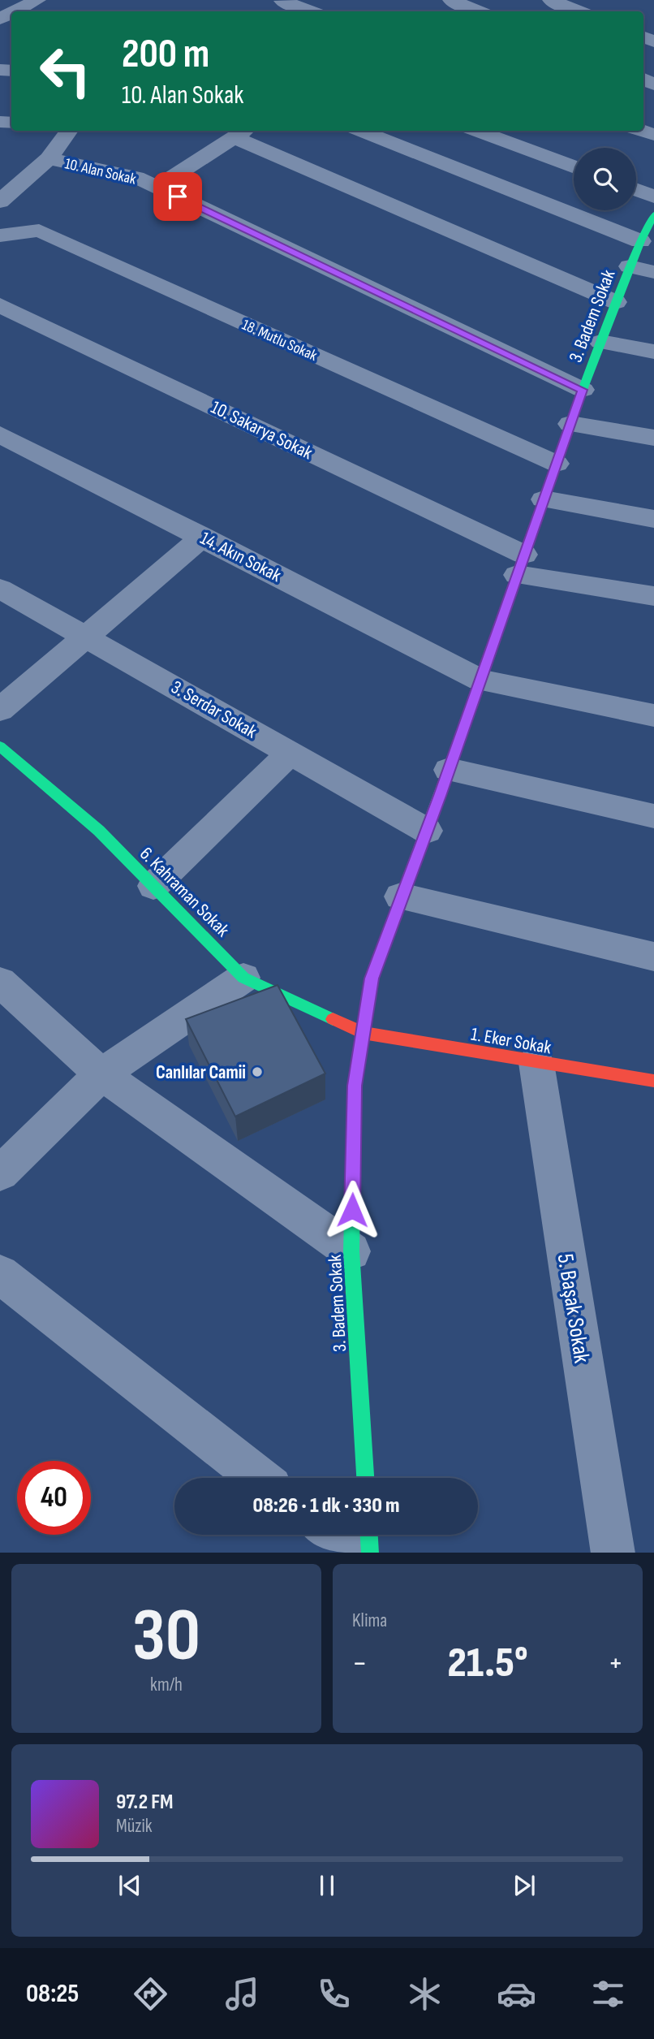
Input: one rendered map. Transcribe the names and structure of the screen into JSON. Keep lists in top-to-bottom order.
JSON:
{
  "streets": {
    "street": [
      "10. Alan Sokak",
      "3. Badem Sokak",
      "18. Mutlu Sokak",
      "10. Sakarya Sokak",
      "14. Akın Sokak",
      "3. Serdar Sokak",
      "6. Kahraman Sokak",
      "1. Eker Sokak",
      "5. Başak Sokak"
    ]
  },
  "crossings": [
    ["10. Alan Sokak", "3. Badem Sokak"],
    ["3. Badem Sokak", "18. Mutlu Sokak"],
    ["3. Badem Sokak", "10. Sakarya Sokak"],
    ["3. Badem Sokak", "14. Akın Sokak"],
    ["3. Badem Sokak", "3. Serdar Sokak"],
    ["3. Badem Sokak", "6. Kahraman Sokak"],
    ["3. Badem Sokak", "1. Eker Sokak"],
    ["6. Kahraman Sokak", "1. Eker Sokak"],
    ["1. Eker Sokak", "5. Başak Sokak"]
  ],
  "places": ["Canlılar Camii"],
  "page": {
    "turn": ["200 m", "10. Alan Sokak"],
    "limit": "40",
    "trip": "08:26 · 1 dk · 330 m",
    "tile": [
      ["30", "km/h"],
      "Klima"
    ],
    "heat": ["−", "21.5°", "+"],
    "song": ["97.2 FM", "Müzik"],
    "tabs": "08:25"
  }
}
